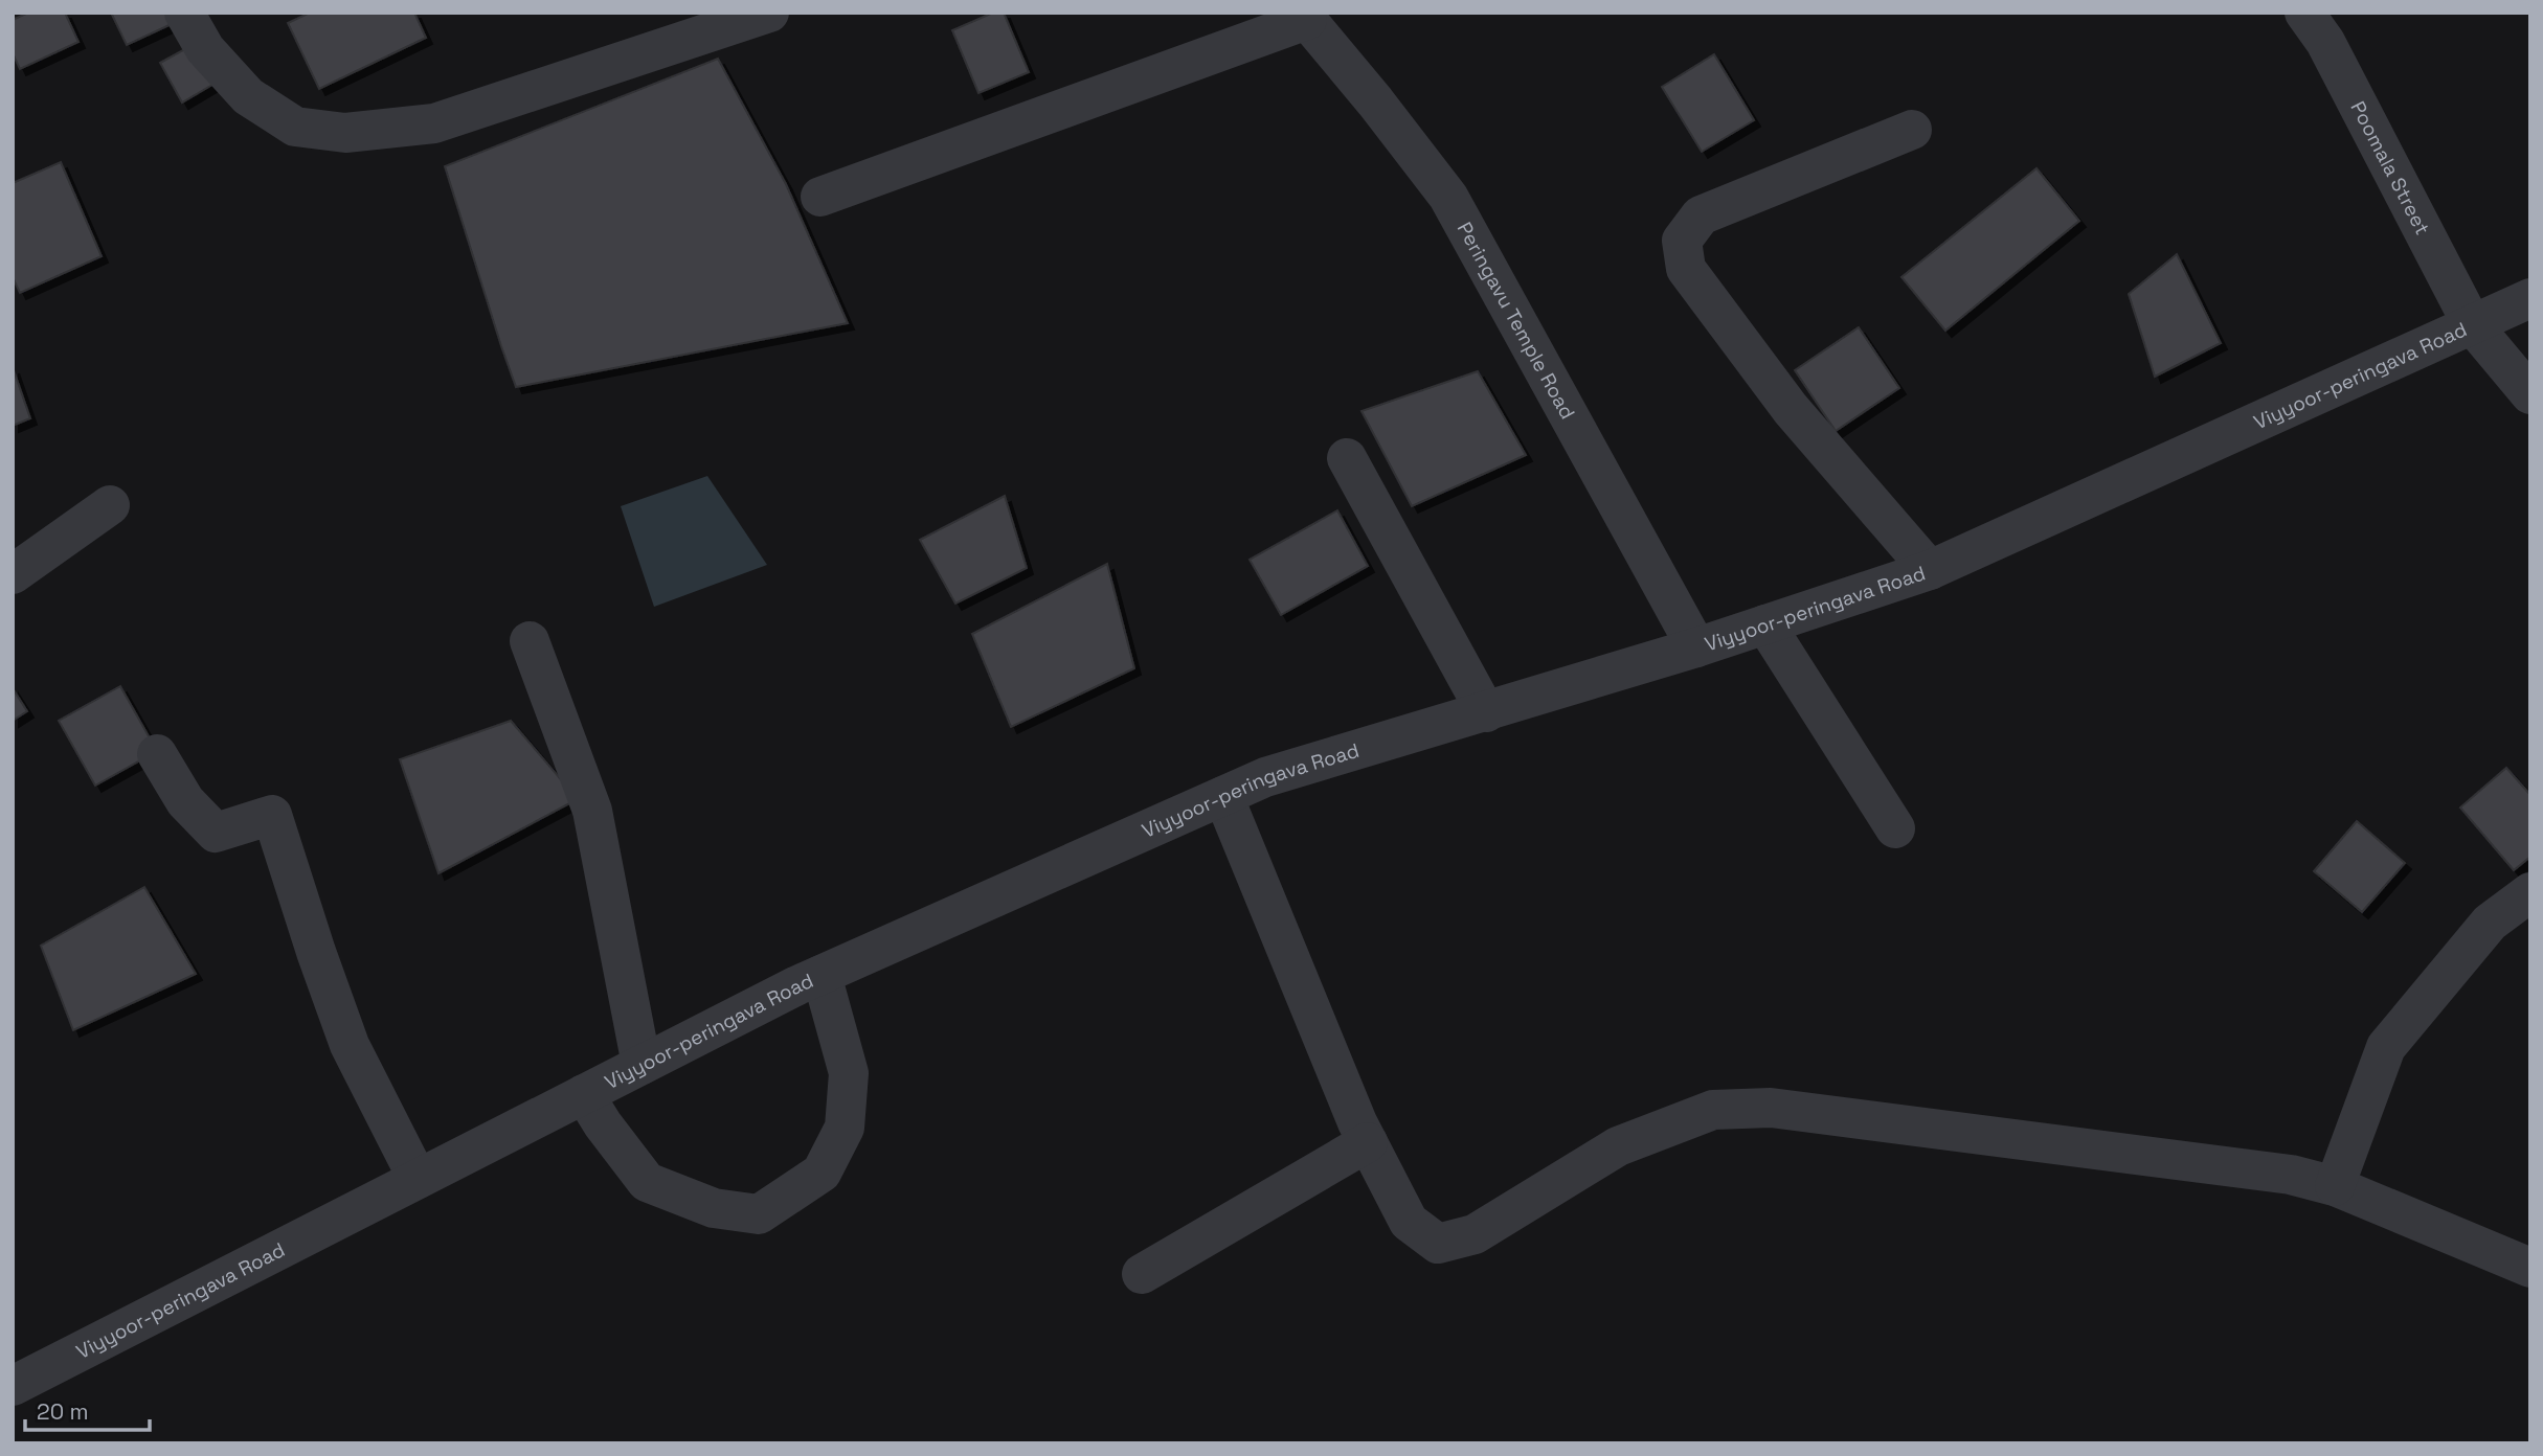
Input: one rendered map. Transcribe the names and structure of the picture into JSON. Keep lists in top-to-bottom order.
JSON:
{
  "streets": {
    "street": ["Poomala Street", "Peringavu Temple Road", "Viyyoor-peringava Road"]
  },
  "crossings": [
    ["Poomala Street", "Viyyoor-peringava Road"],
    ["Peringavu Temple Road", "Viyyoor-peringava Road"]
  ],
  "scale_bar": "20 m"
}
